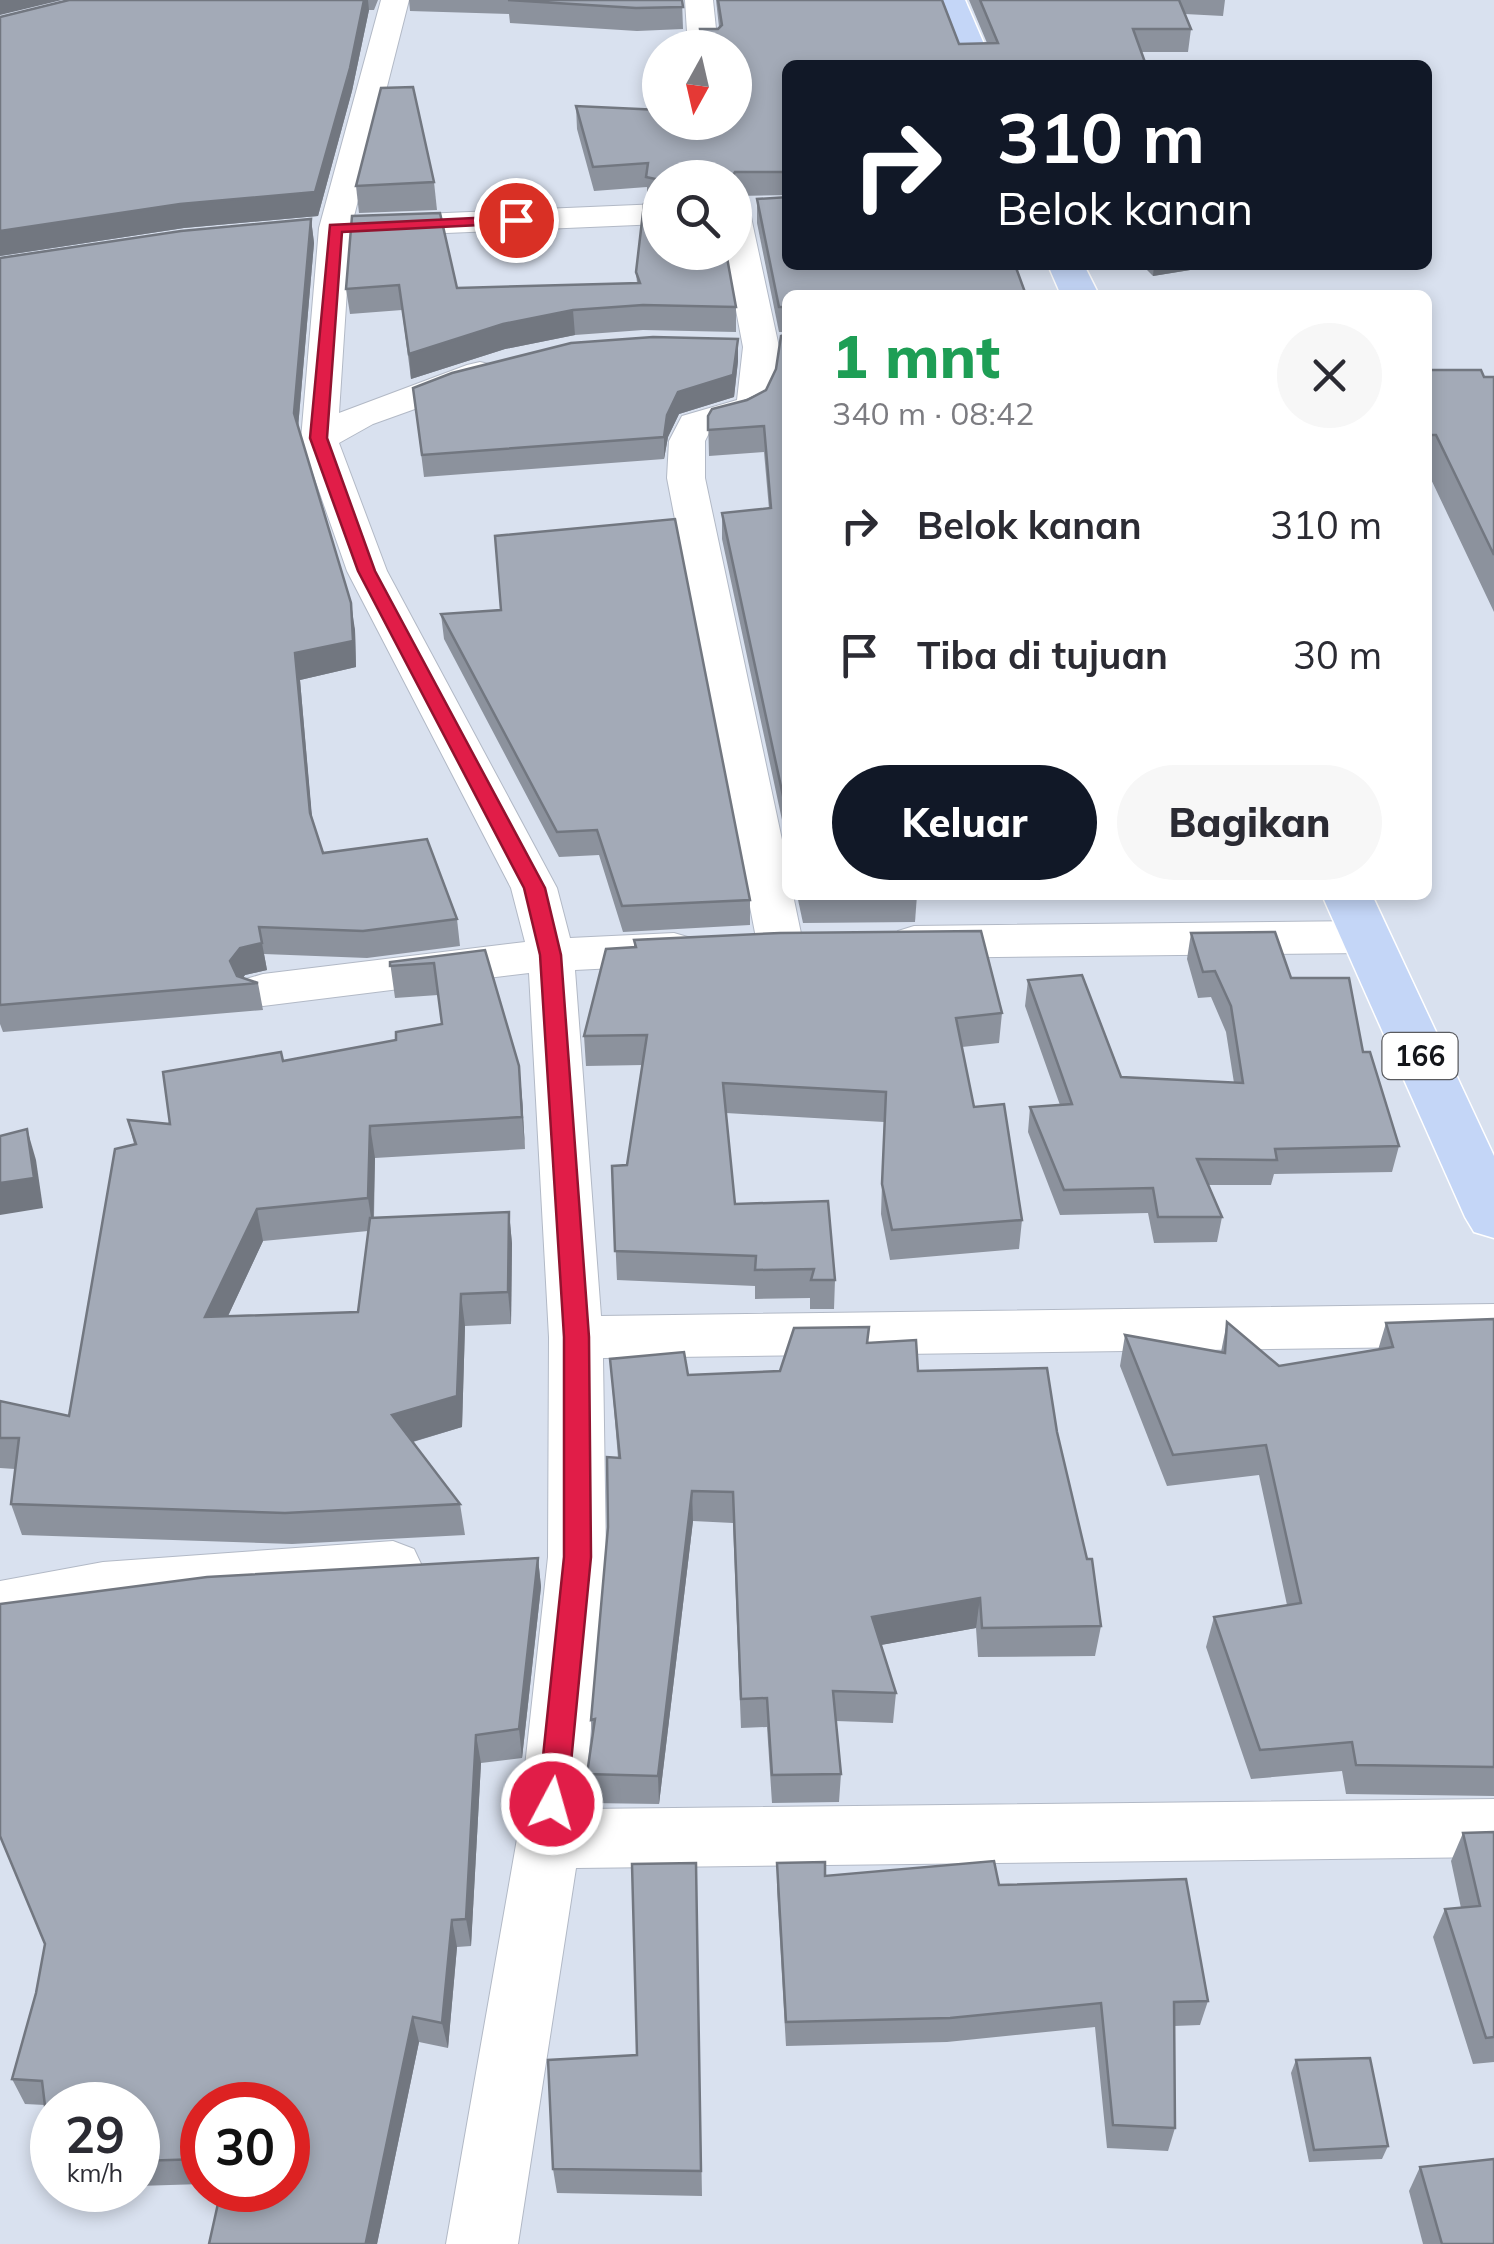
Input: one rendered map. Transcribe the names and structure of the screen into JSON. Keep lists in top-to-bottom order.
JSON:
{
  "streets": {
    "main road": ["166"]
  },
  "north": "bottom",
  "page": {
    "turn": ["310 m", "Belok kanan"],
    "heading": ["1 mnt", "340 m · 08:42"],
    "list": [
      {
        "name": "Belok kanan",
        "value": "310 m"
      },
      {
        "name": "Tiba di tujuan",
        "value": "30 m"
      }
    ],
    "buttons": ["Keluar", "Bagikan"],
    "speed": "29 km/h",
    "limit": "30"
  }
}
